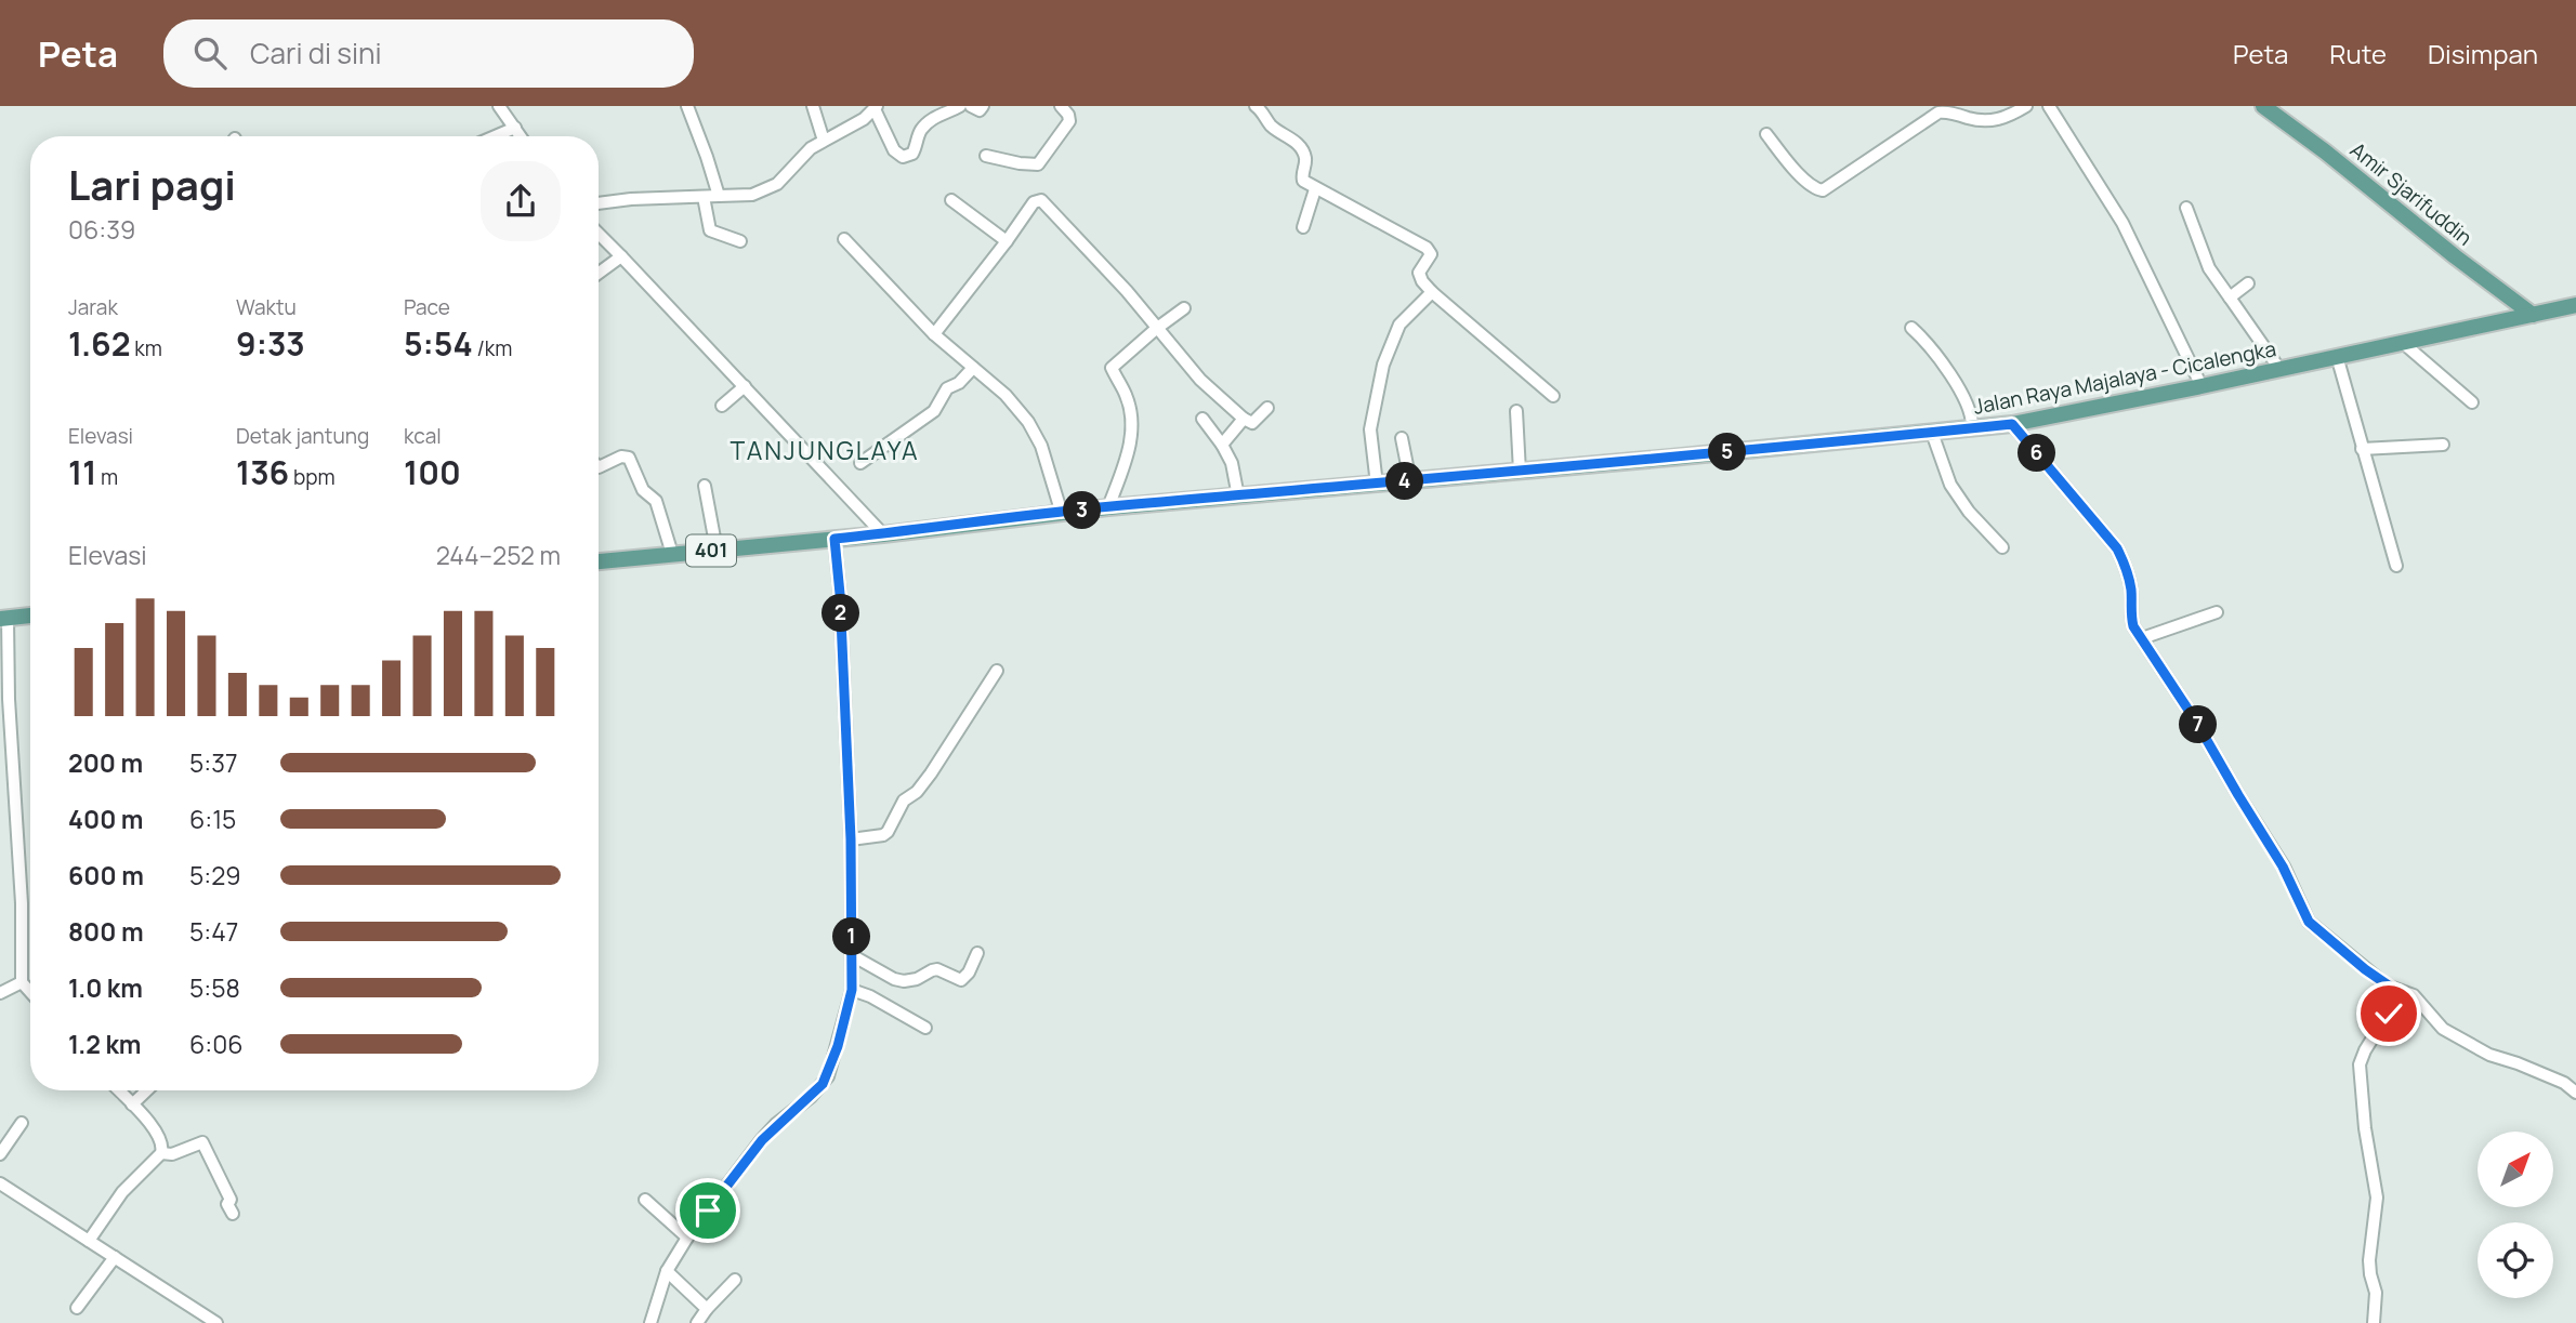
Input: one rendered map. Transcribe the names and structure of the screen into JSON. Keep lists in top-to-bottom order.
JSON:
{
  "streets": {
    "main road": ["Amir Sjarifuddin", "Jalan Raya Majalaya - Cicalengka", "401"]
  },
  "crossings": [
    ["Amir Sjarifuddin", "Jalan Raya Majalaya - Cicalengka"]
  ],
  "districts": ["TANJUNGLAYA"],
  "north": "top right",
  "page": {
    "header": "Peta",
    "search": "Cari di sini",
    "nav": ["Peta", "Rute", "Disimpan"],
    "heading": ["Lari pagi", "06:39"],
    "stats": [
      ["Jarak", "1.62 km"],
      ["Waktu", "9:33"],
      ["Pace", "5:54 /km"],
      ["Elevasi", "11 m"],
      ["Detak jantung", "136 bpm"],
      ["kcal", "100"]
    ],
    "pins": [
      "5",
      "6",
      "4",
      "3",
      "2",
      "7",
      "1"
    ],
    "chart": ["Elevasi", "244–252 m"],
    "list": [
      {
        "name": "200 m",
        "note": "5:37"
      },
      {
        "name": "400 m",
        "note": "6:15"
      },
      {
        "name": "600 m",
        "note": "5:29"
      },
      {
        "name": "800 m",
        "note": "5:47"
      },
      {
        "name": "1.0 km",
        "note": "5:58"
      },
      {
        "name": "1.2 km",
        "note": "6:06"
      }
    ]
  }
}
